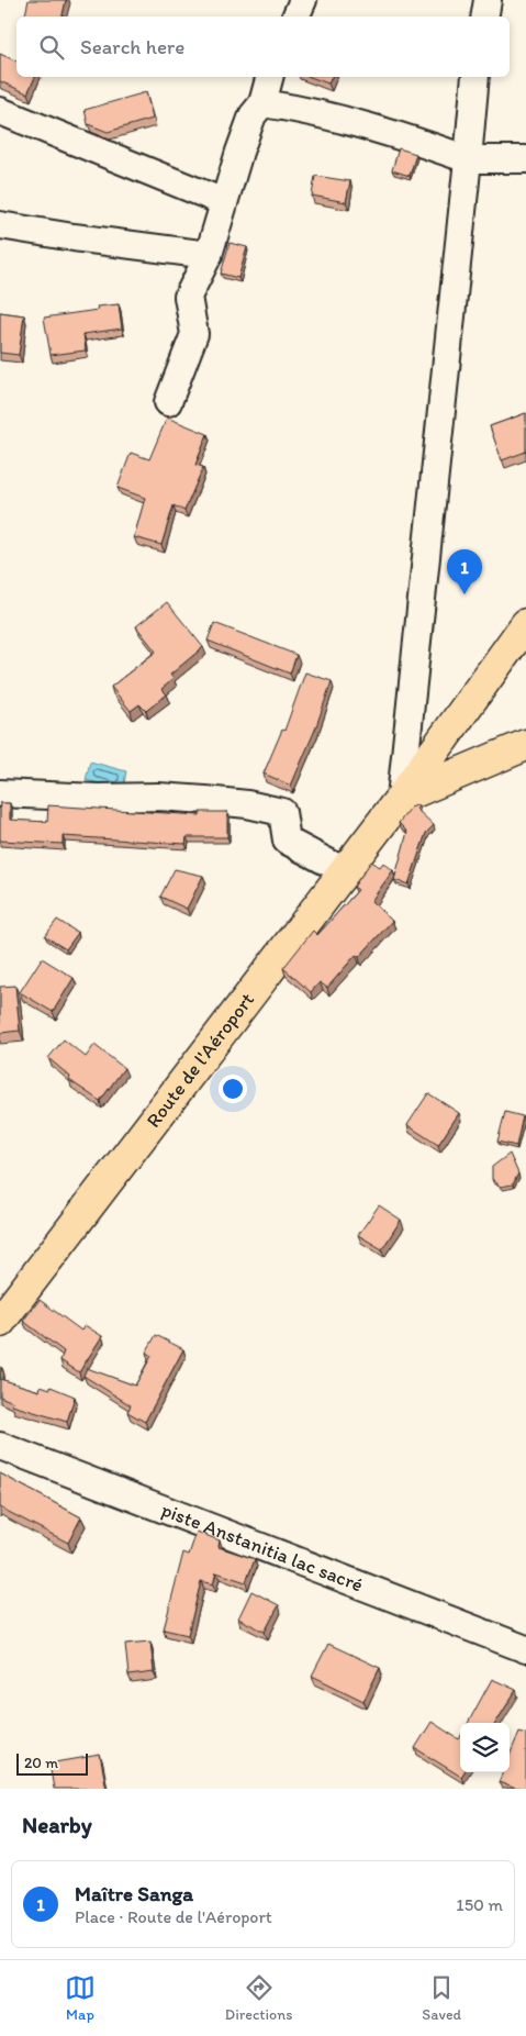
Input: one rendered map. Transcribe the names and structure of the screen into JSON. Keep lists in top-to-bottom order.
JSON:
{
  "streets": {
    "main road": ["Route de l'Aéroport"],
    "street": ["piste Anstanitia lac sacré"]
  },
  "scale_bar": "20 m",
  "page": {
    "search": "Search here",
    "pins": "1",
    "scale": "20 m",
    "heading": "Nearby",
    "list": [
      {
        "mark": "1",
        "name": "Maître Sanga",
        "note": "Place · Route de l'Aéroport",
        "value": "150 m"
      }
    ],
    "nav": ["Map", "Directions", "Saved"]
  }
}
